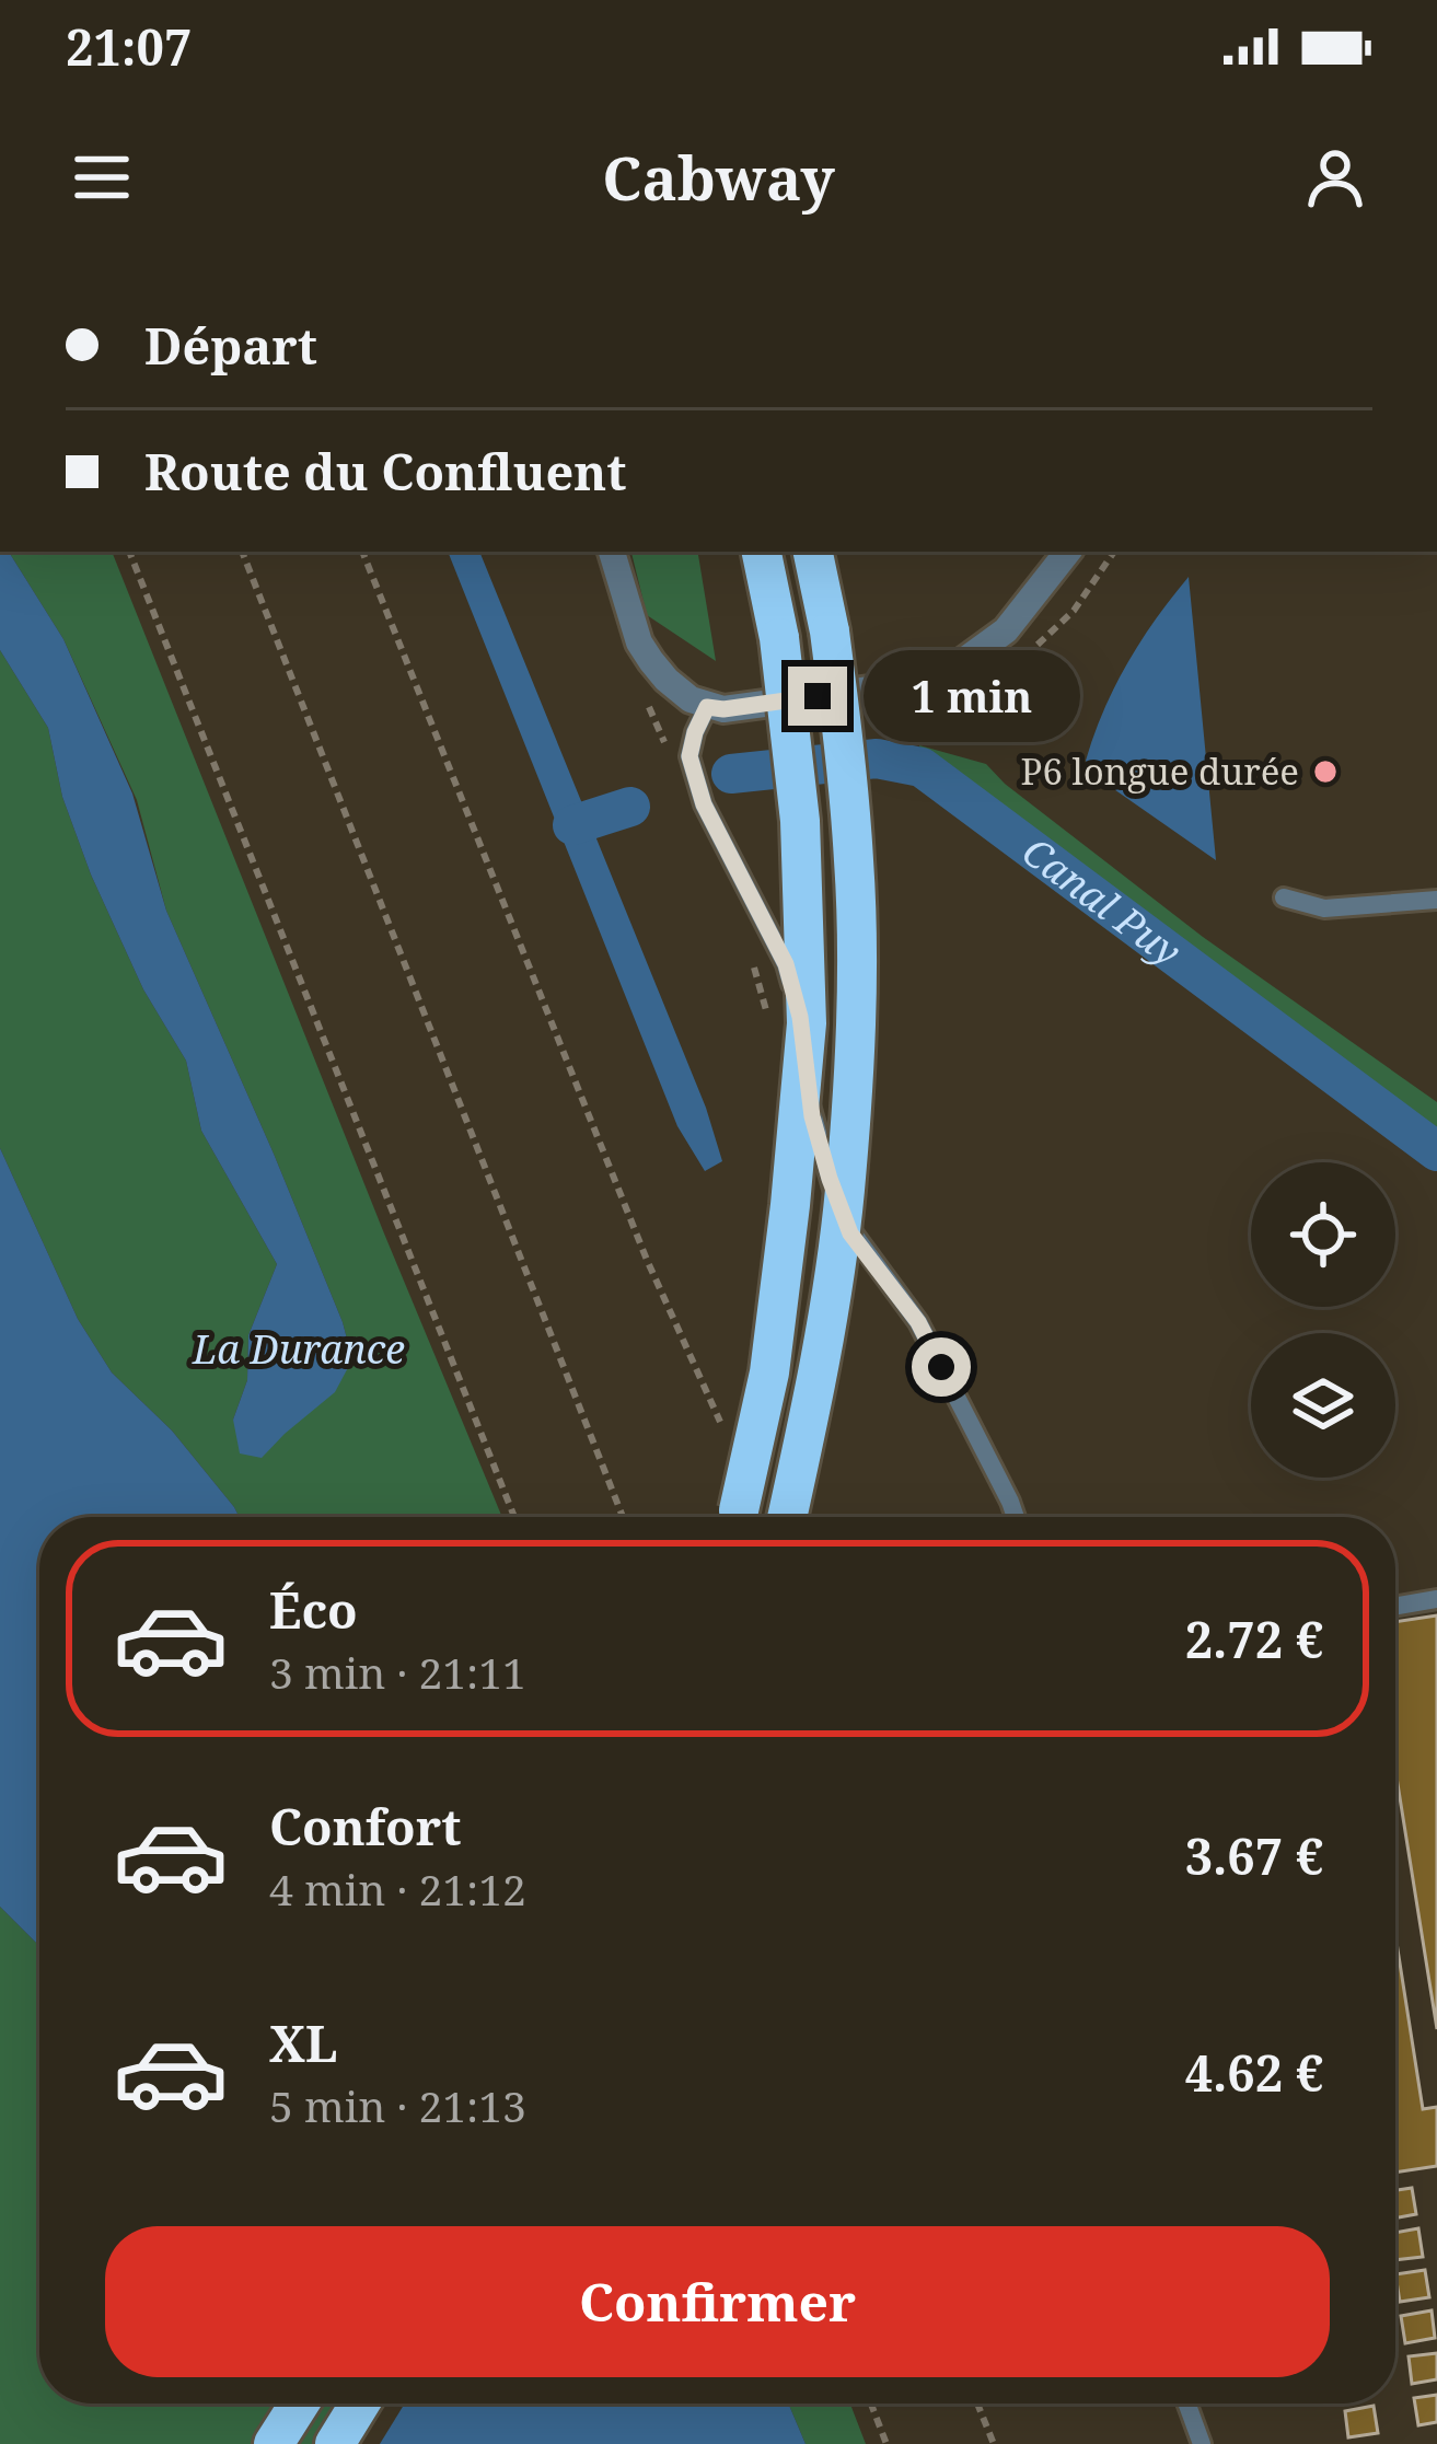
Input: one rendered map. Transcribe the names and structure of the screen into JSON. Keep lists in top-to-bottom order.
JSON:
{
  "water": ["Canal Puy", "La Durance"],
  "places": ["P6 longue durée"],
  "page": {
    "status": "21:07",
    "header": "Cabway",
    "banner": ["Départ", "Route du Confluent"],
    "bubble": "1 min",
    "list": [
      {
        "name": "Éco",
        "note": "3 min · 21:11",
        "value": "2.72 €"
      },
      {
        "name": "Confort",
        "note": "4 min · 21:12",
        "value": "3.67 €"
      },
      {
        "name": "XL",
        "note": "5 min · 21:13",
        "value": "4.62 €"
      }
    ],
    "buttons": "Confirmer"
  }
}
